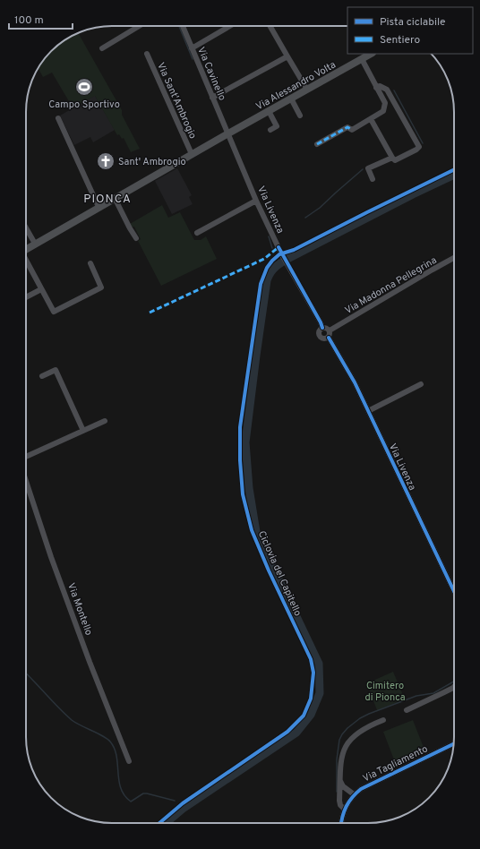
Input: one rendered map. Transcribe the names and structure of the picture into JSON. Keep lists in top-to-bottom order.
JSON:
{
  "streets": {
    "main road": ["Via Alessandro Volta"],
    "street": [
      "Via Cavinello",
      "Via Sant'Ambrogio",
      "Via Livenza",
      "Via Madonna Pellegrina",
      "Via Montello",
      "Via Tagliamento"
    ],
    "cycle path": ["Ciclovia del Capitello"]
  },
  "crossings": [
    ["Via Cavinello", "Via Alessandro Volta"],
    ["Via Cavinello", "Via Livenza"],
    ["Via Alessandro Volta", "Via Sant'Ambrogio"],
    ["Via Alessandro Volta", "Via Livenza"],
    ["Via Livenza", "Via Madonna Pellegrina"]
  ],
  "districts": ["PIONCA"],
  "parks": ["Cimitero di Pionca"],
  "places": {
    "sports": ["Campo Sportivo"],
    "church": ["Sant' Ambrogio"]
  },
  "legend": ["Pista ciclabile", "Sentiero"],
  "scale_bar": "100 m"
}
